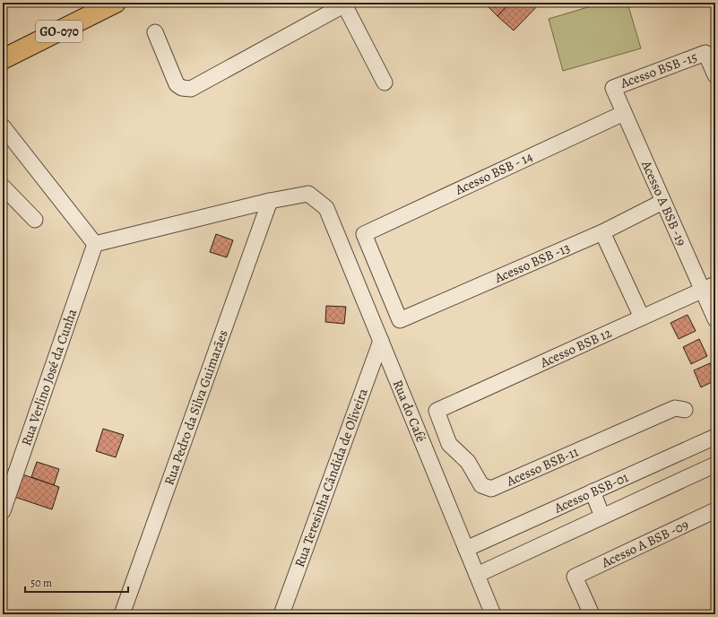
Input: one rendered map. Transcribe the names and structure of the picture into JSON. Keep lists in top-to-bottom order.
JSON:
{
  "streets": {
    "highway": ["GO-070"],
    "street": [
      "Acesso BSB -15",
      "Acesso BSB - 14",
      "Acesso A BSB -19",
      "Acesso BSB -13",
      "Acesso BSB 12",
      "Rua Verlino José da Cunha",
      "Rua Pedro da Silva Guimarães",
      "Rua do Café",
      "Acesso BSB-11",
      "Rua Teresinha Cândida de Oliveira",
      "Acesso BSB-01",
      "Acesso A BSB -09"
    ]
  },
  "crossings": [
    ["Acesso BSB -15", "Acesso A BSB -19"],
    ["Acesso BSB - 14", "Acesso A BSB -19"],
    ["Acesso BSB - 14", "Acesso BSB -13"],
    ["Acesso A BSB -19", "Acesso BSB -13"],
    ["Acesso A BSB -19", "Acesso BSB 12"],
    ["Acesso BSB 12", "Acesso BSB-11"],
    ["Rua Pedro da Silva Guimarães", "Rua do Café"],
    ["Rua do Café", "Rua Teresinha Cândida de Oliveira"],
    ["Rua do Café", "Acesso BSB-01"]
  ],
  "scale_bar": "50 m"
}
